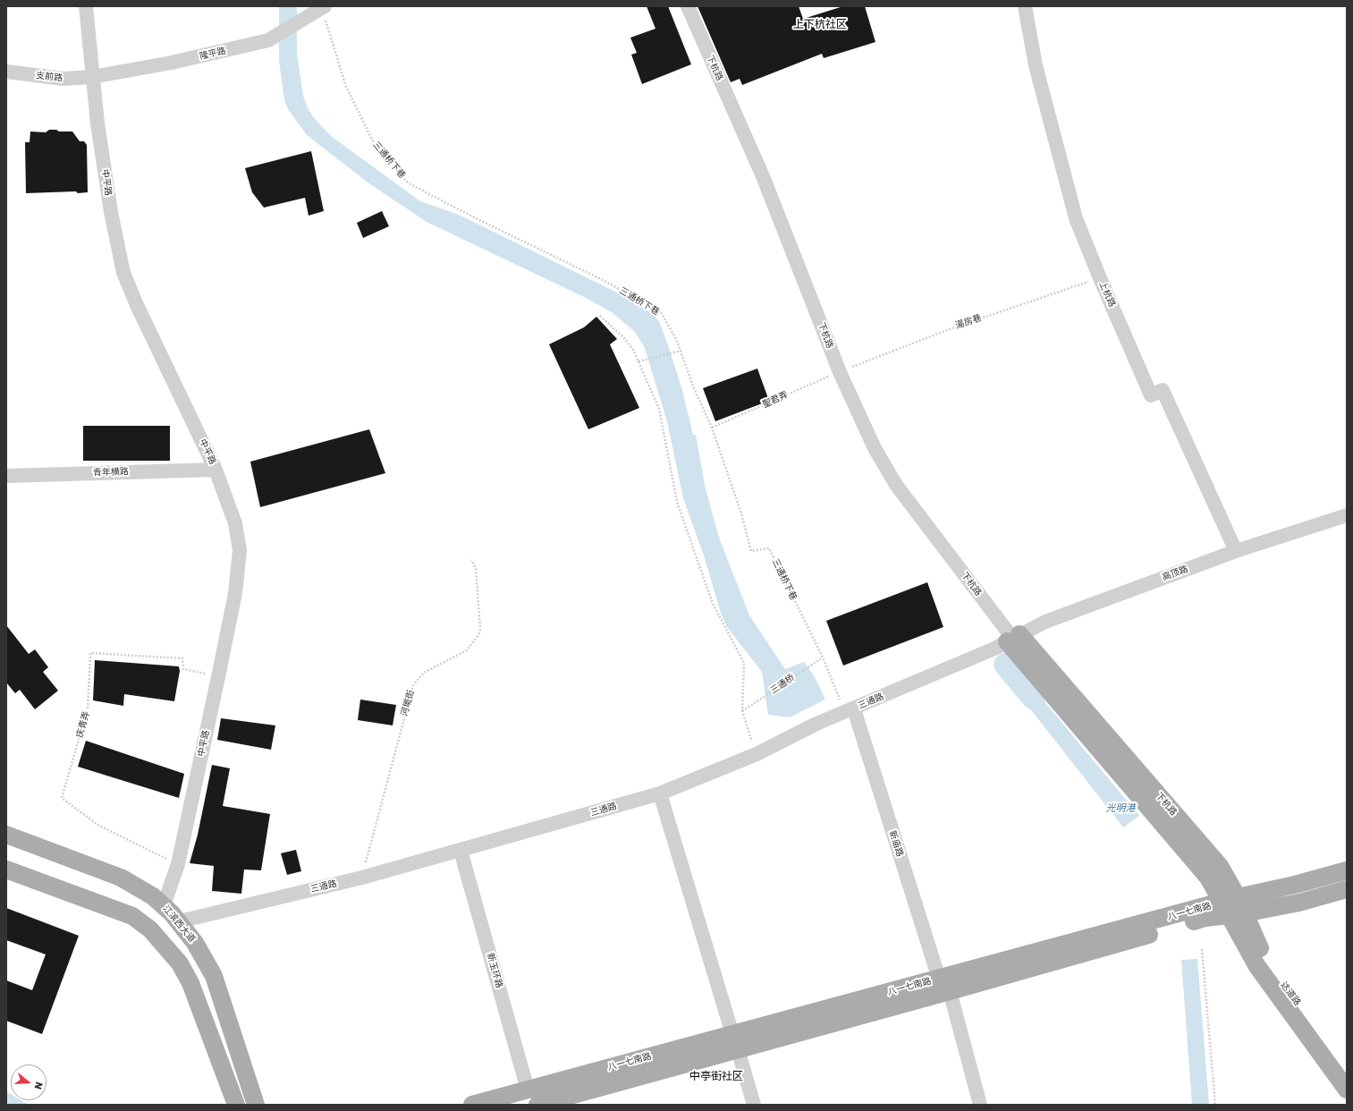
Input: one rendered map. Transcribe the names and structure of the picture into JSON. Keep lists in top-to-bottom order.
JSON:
{
  "streets": {
    "main road": [
      "下杭路",
      "八一七南路",
      "江滨西大道",
      "达道路"
    ],
    "street": [
      "隆平路",
      "支前路",
      "中平路",
      "上杭路",
      "青年横路",
      "高顶路",
      "三通路",
      "新庙路",
      "新玉环路"
    ],
    "path": [
      "三通桥下巷",
      "湯房巷",
      "聖君弄",
      "三通桥",
      "河墘街",
      "庆青弄"
    ]
  },
  "crossings": [
    ["隆平路", "支前路"],
    ["隆平路", "三通桥下巷"],
    ["隆平路", "中平路"],
    ["下杭路", "湯房巷"],
    ["下杭路", "聖君弄"],
    ["下杭路", "高顶路"],
    ["下杭路", "三通路"],
    ["下杭路", "八一七南路"],
    ["下杭路", "达道路"],
    ["支前路", "中平路"],
    ["三通桥下巷", "聖君弄"],
    ["三通桥下巷", "三通桥"],
    ["三通桥下巷", "三通路"],
    ["三通桥下巷", "新庙路"],
    ["中平路", "青年横路"],
    ["中平路", "庆青弄"],
    ["中平路", "江滨西大道"],
    ["上杭路", "湯房巷"],
    ["上杭路", "高顶路"],
    ["湯房巷", "聖君弄"],
    ["高顶路", "三通路"],
    ["三通路", "河墘街"],
    ["三通路", "新庙路"],
    ["三通路", "江滨西大道"],
    ["三通路", "新玉环路"],
    ["新庙路", "八一七南路"],
    ["八一七南路", "新玉环路"],
    ["八一七南路", "达道路"]
  ],
  "districts": ["上下杭社区", "中亭街社区"],
  "water": ["光明港"],
  "north": "right"
}
